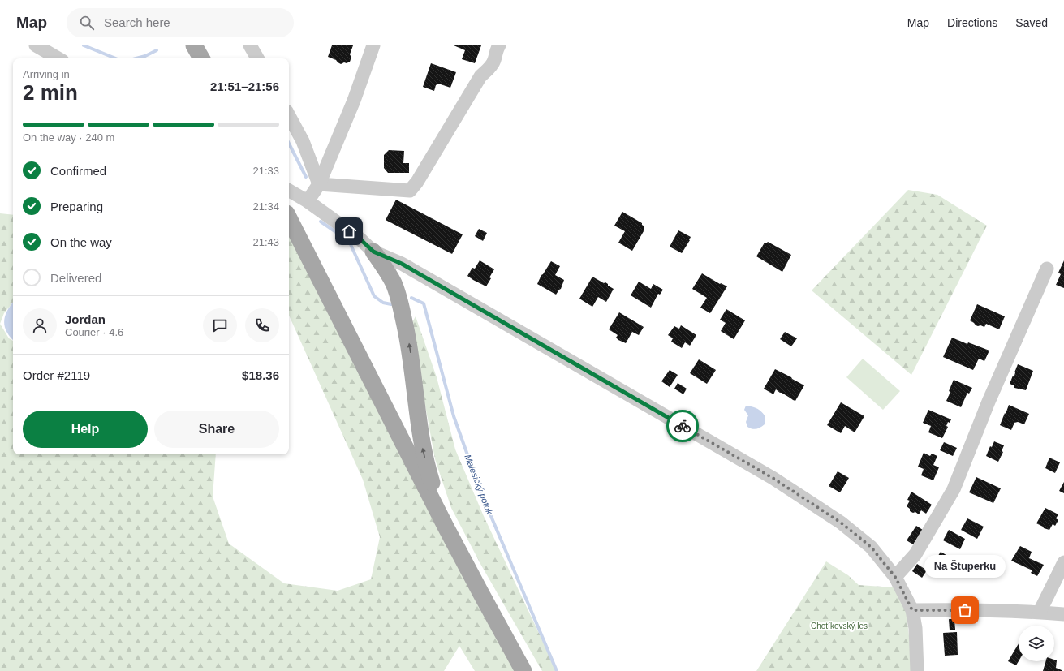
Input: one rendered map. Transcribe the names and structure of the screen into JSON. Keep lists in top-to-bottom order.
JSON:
{
  "water": ["Malesický potok"],
  "parks": ["Chotíkovský les"],
  "places": ["Na Štuperku"],
  "page": {
    "header": "Map",
    "search": "Search here",
    "nav": ["Map", "Directions", "Saved"],
    "heading": ["2 min", "Arriving in", "21:51–21:56"],
    "panel": [
      "Jordan",
      "Courier · 4.6",
      "Order #2119",
      "$18.36"
    ],
    "bar": "On the way · 240 m",
    "list": [
      ["Confirmed", "21:33"],
      ["Preparing", "21:34"],
      ["On the way", "21:43"],
      "Delivered"
    ],
    "buttons": ["Help", "Share"],
    "bubble": "Na Štuperku"
  }
}
